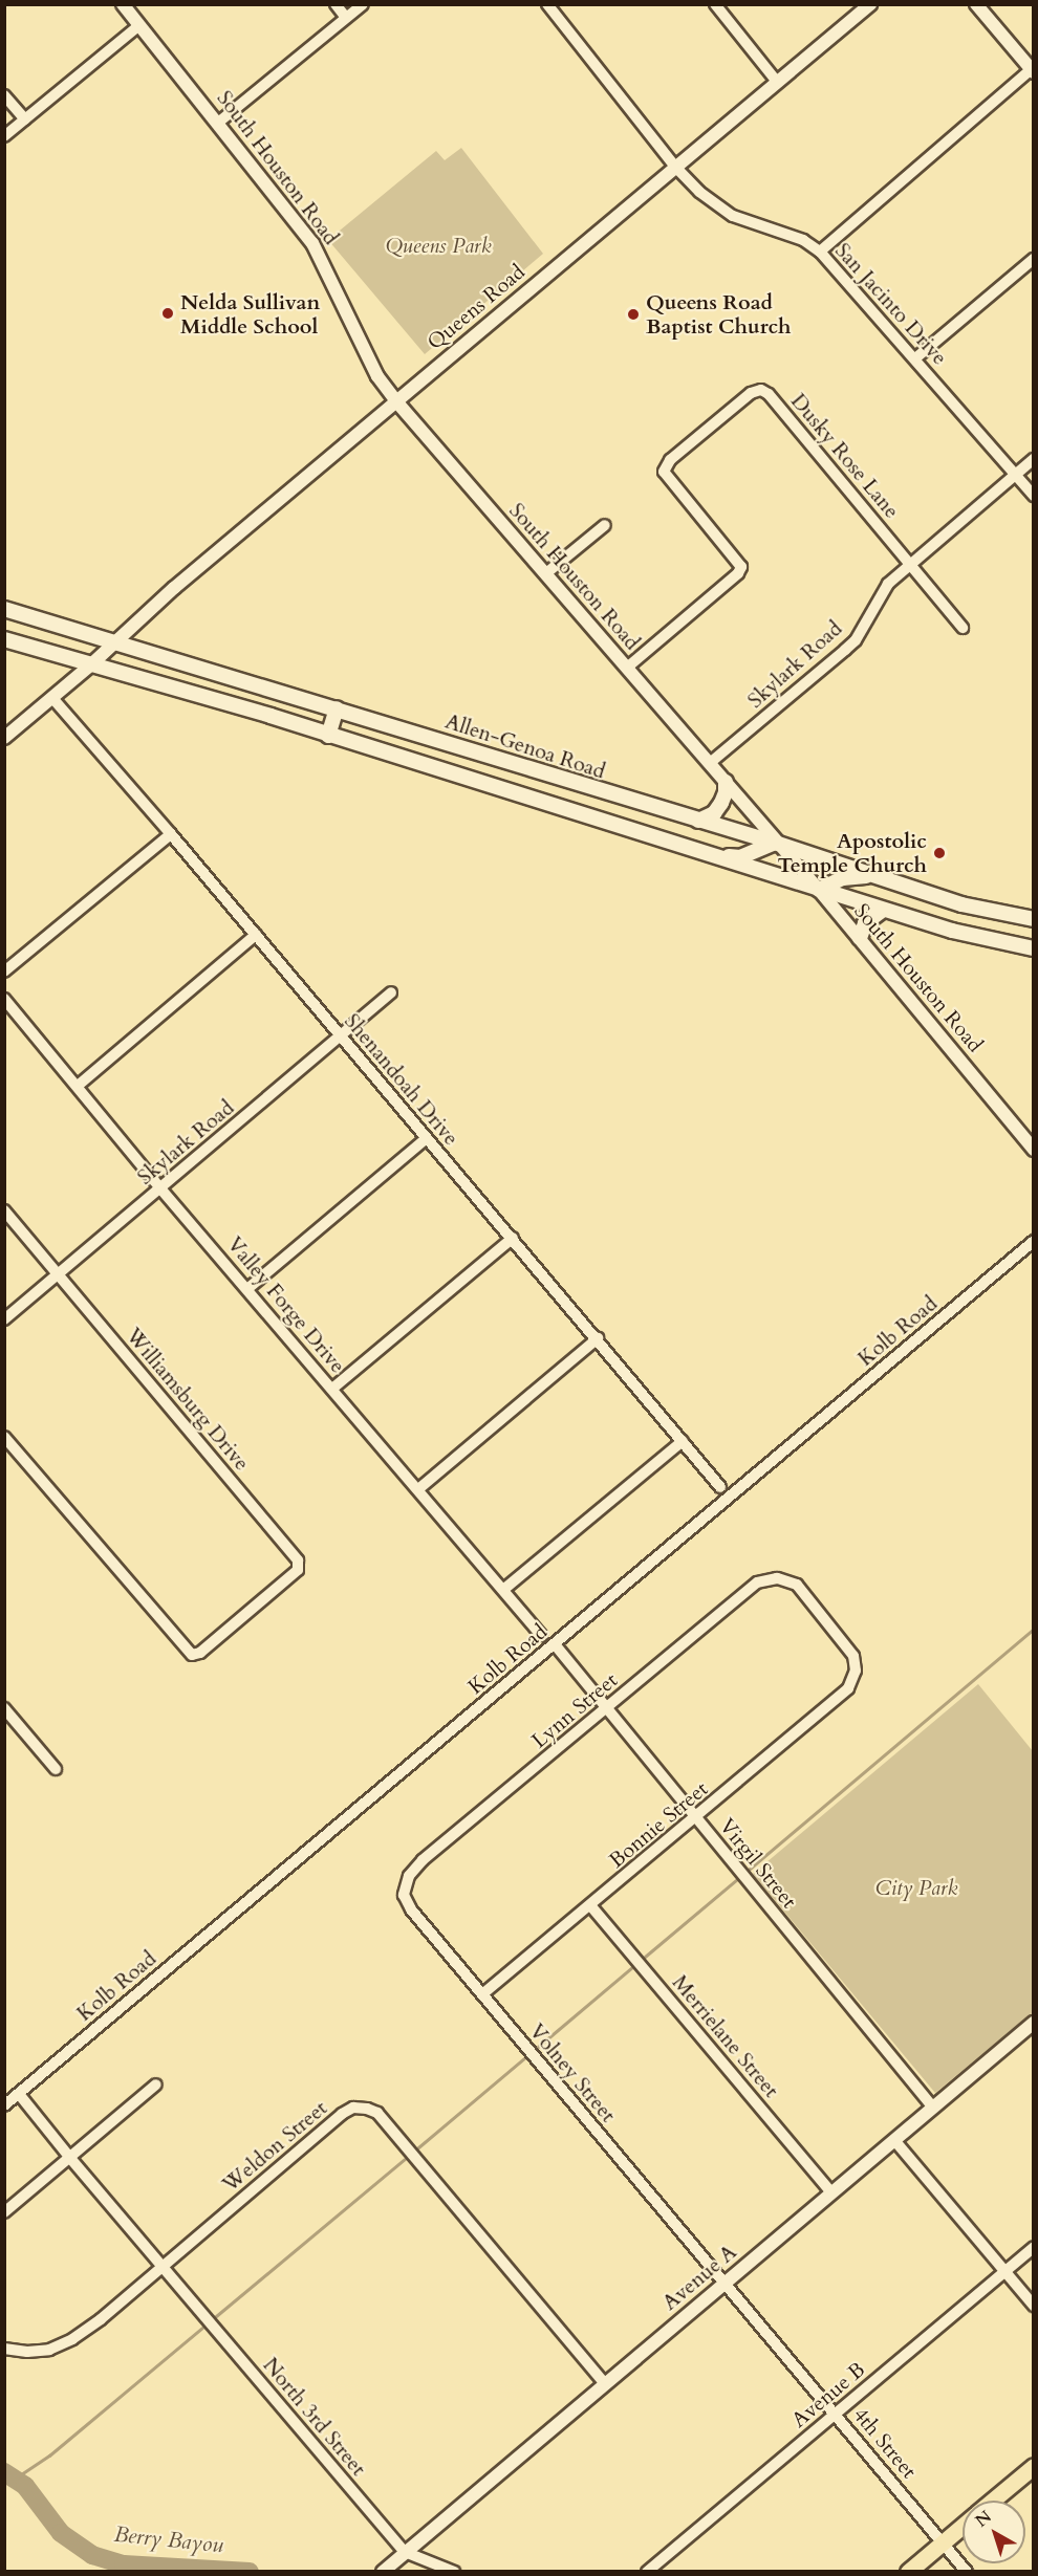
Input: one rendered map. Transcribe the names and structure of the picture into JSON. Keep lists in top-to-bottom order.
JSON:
{
  "streets": {
    "main road": ["Allen-Genoa Road"],
    "street": [
      "South Houston Road",
      "San Jacinto Drive",
      "Queens Road",
      "Dusky Rose Lane",
      "Skylark Road",
      "Shenandoah Drive",
      "Valley Forge Drive",
      "Kolb Road",
      "Williamsburg Drive",
      "Lynn Street",
      "Bonnie Street",
      "Virgil Street",
      "Merrielane Street",
      "Volney Street",
      "Weldon Street",
      "Avenue A",
      "Avenue B",
      "North 3rd Street",
      "4th Street"
    ]
  },
  "crossings": [
    ["South Houston Road", "Queens Road"],
    ["South Houston Road", "Dusky Rose Lane"],
    ["South Houston Road", "Skylark Road"],
    ["South Houston Road", "Allen-Genoa Road"],
    ["San Jacinto Drive", "Queens Road"],
    ["San Jacinto Drive", "Skylark Road"],
    ["Queens Road", "Allen-Genoa Road"],
    ["Queens Road", "Shenandoah Drive"],
    ["Dusky Rose Lane", "Skylark Road"],
    ["Skylark Road", "Shenandoah Drive"],
    ["Skylark Road", "Valley Forge Drive"],
    ["Skylark Road", "Williamsburg Drive"],
    ["Kolb Road", "Virgil Street"],
    ["Kolb Road", "North 3rd Street"],
    ["Lynn Street", "Bonnie Street"],
    ["Lynn Street", "Virgil Street"],
    ["Lynn Street", "Volney Street"],
    ["Bonnie Street", "Virgil Street"],
    ["Bonnie Street", "Merrielane Street"],
    ["Bonnie Street", "Volney Street"],
    ["Virgil Street", "Avenue A"],
    ["Merrielane Street", "Avenue A"],
    ["Volney Street", "Avenue A"],
    ["Volney Street", "4th Street"],
    ["Weldon Street", "Avenue A"],
    ["Weldon Street", "North 3rd Street"],
    ["Avenue A", "North 3rd Street"],
    ["Avenue A", "4th Street"],
    ["Avenue B", "4th Street"]
  ],
  "water": ["Berry Bayou"],
  "parks": ["Queens Park", "City Park"],
  "places": ["Nelda Sullivan Middle School", "Queens Road Baptist Church", "Apostolic Temple Church"],
  "north": "top left"
}
